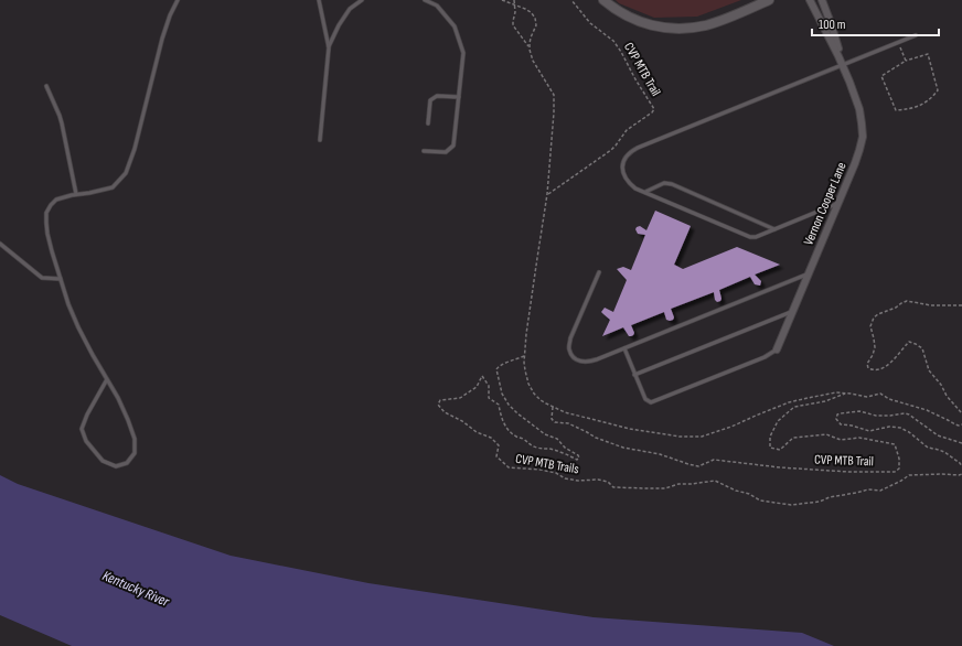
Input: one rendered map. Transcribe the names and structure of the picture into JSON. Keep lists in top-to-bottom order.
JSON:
{
  "streets": {
    "street": ["Vernon Cooper Lane"],
    "path": ["CVP MTB Trail", "CVP MTB Trails"]
  },
  "water": ["Kentucky River"],
  "scale_bar": "100 m"
}
